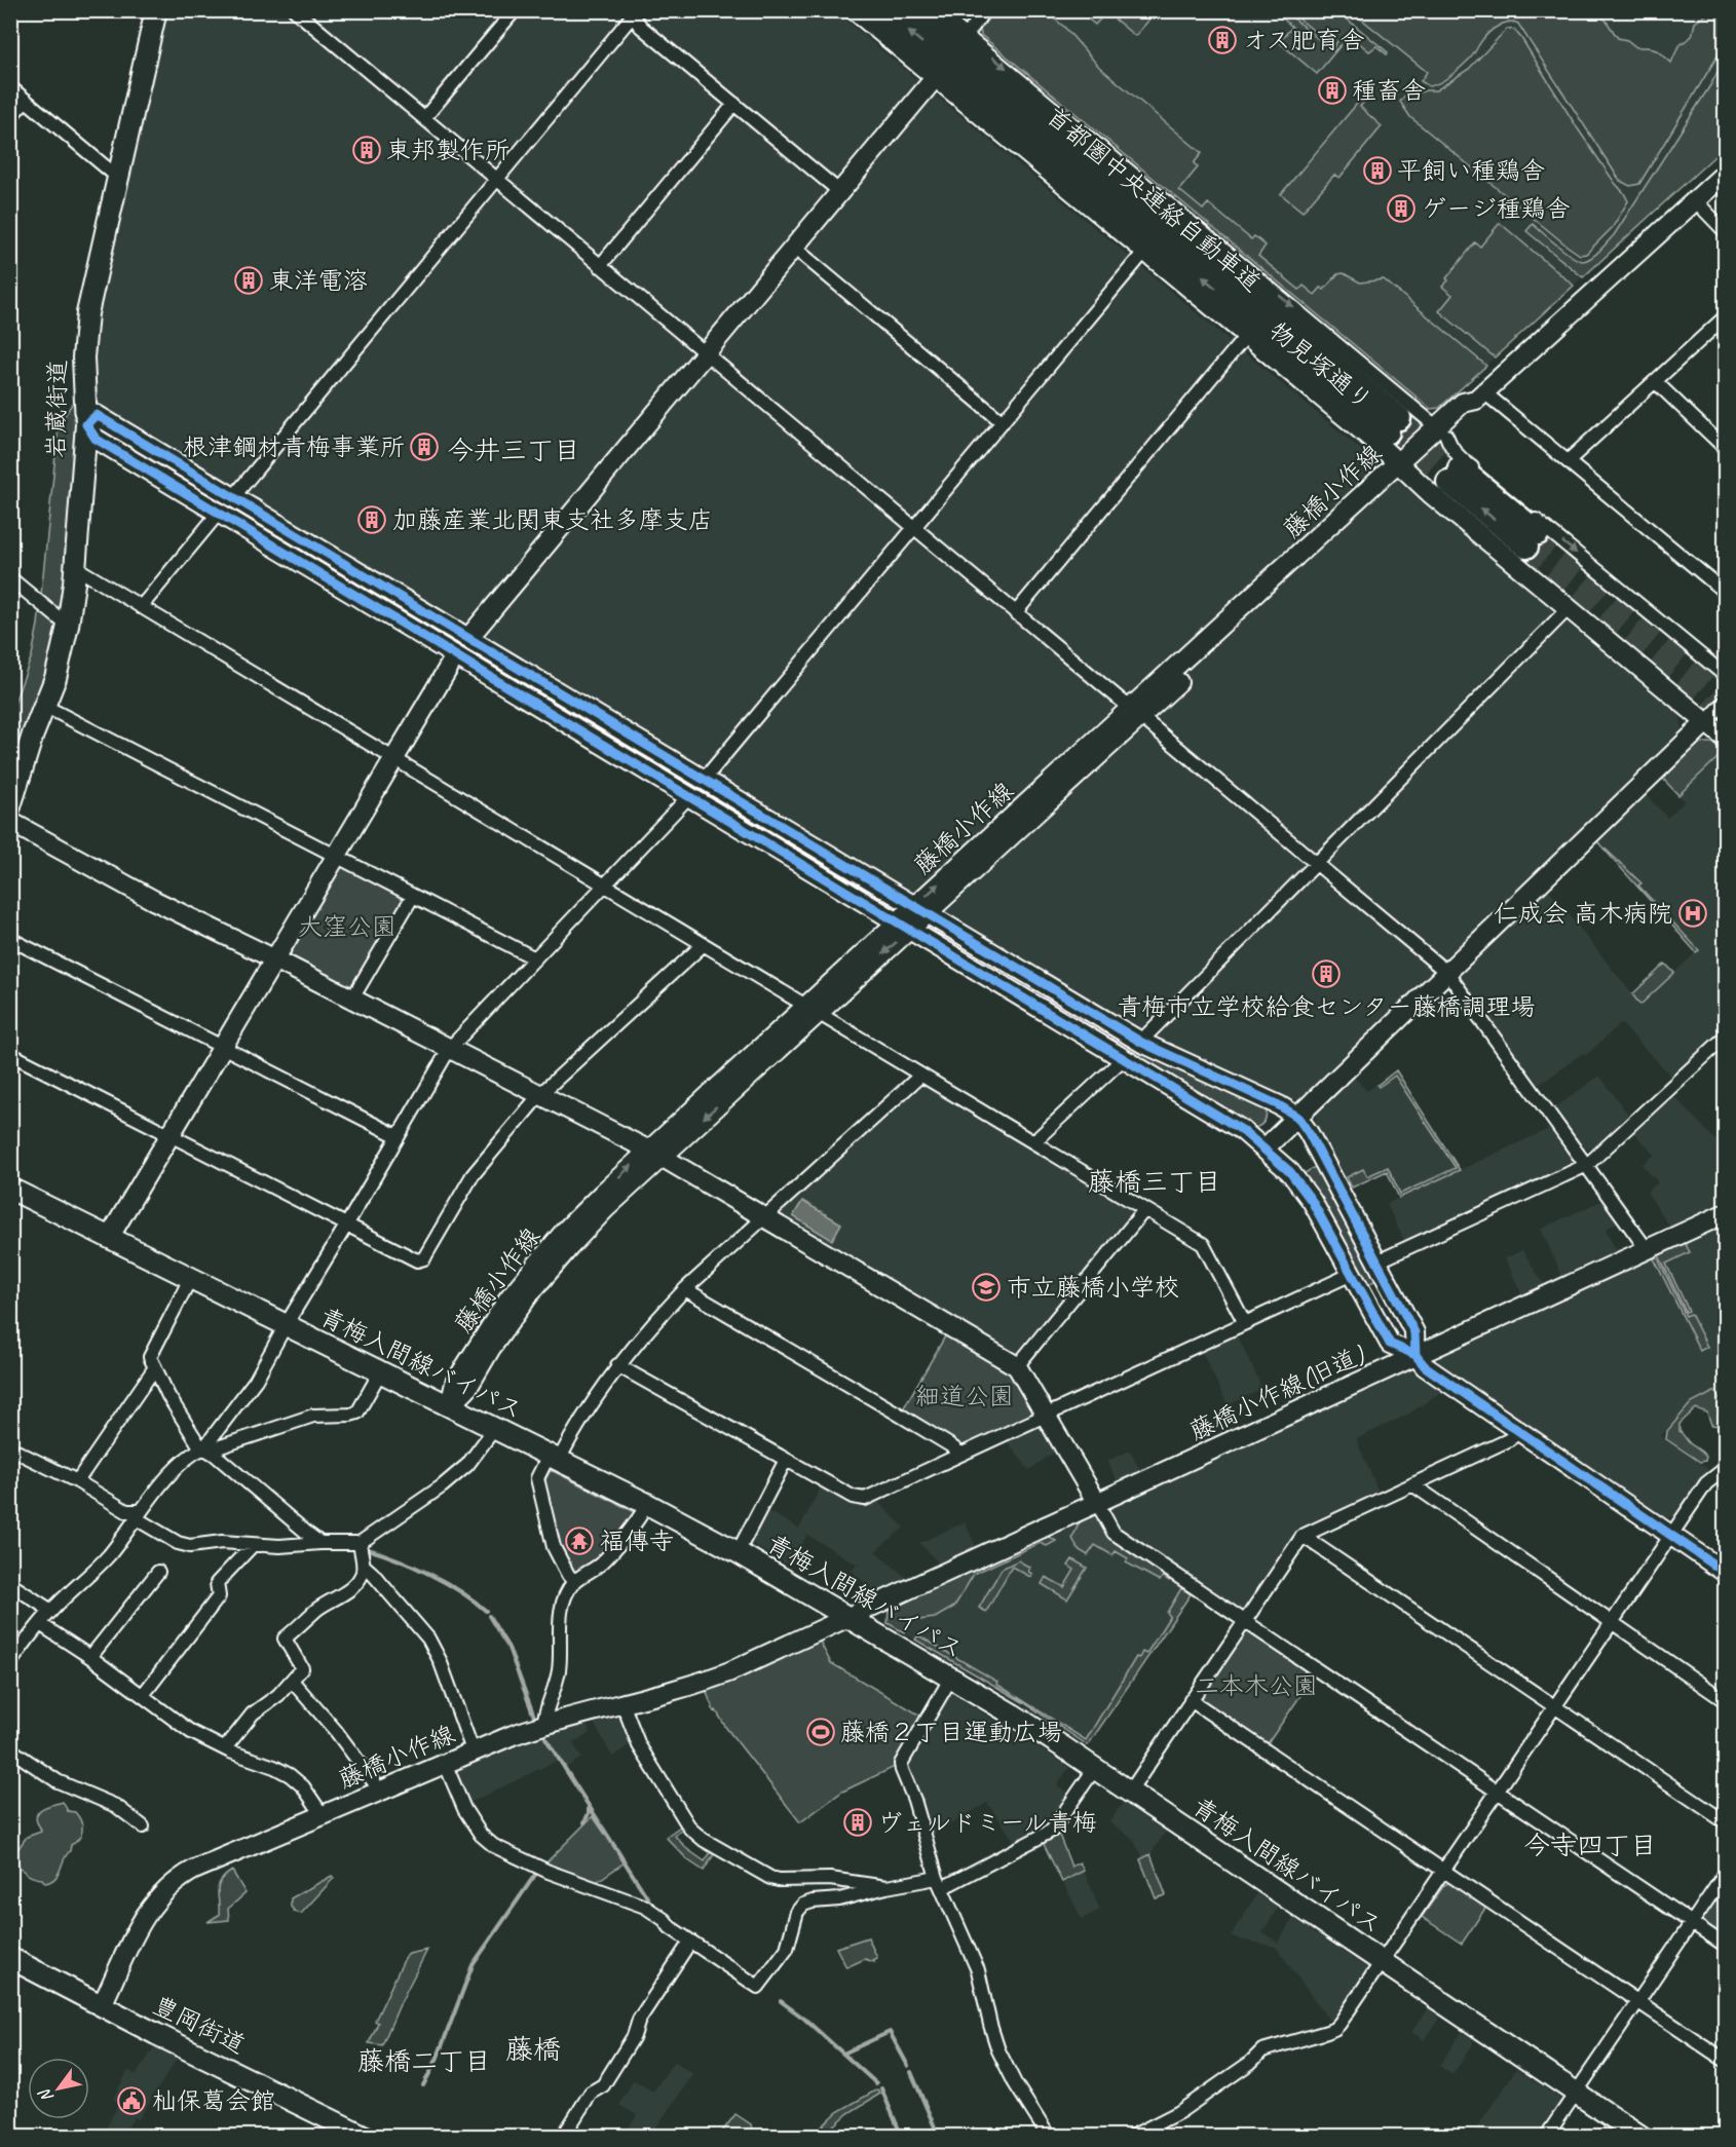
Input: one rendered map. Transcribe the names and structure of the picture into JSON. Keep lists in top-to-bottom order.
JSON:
{
  "streets": {
    "highway": ["首都圏中央連絡自動車道"],
    "main road": ["岩蔵街道", "青梅入間線バイパス", "豊岡街道"],
    "street": ["物見塚通り", "藤橋小作線", "藤橋小作線(旧道)"]
  },
  "crossings": [
    ["物見塚通り", "藤橋小作線"],
    ["藤橋小作線", "青梅入間線バイパス"],
    ["藤橋小作線", "藤橋小作線(旧道)"],
    ["藤橋小作線", "豊岡街道"],
    ["青梅入間線バイパス", "藤橋小作線(旧道)"]
  ],
  "districts": [
    "今井三丁目",
    "藤橋三丁目",
    "今寺四丁目",
    "藤橋",
    "藤橋二丁目"
  ],
  "parks": ["大窪公園", "細道公園", "二本木公園"],
  "places": {
    "building": [
      "オス肥育舎",
      "種畜舎",
      "東邦製作所",
      "平飼い種鶏舎",
      "ゲージ種鶏舎",
      "東洋電溶",
      "根津鋼材青梅事業所",
      "加藤産業北関東支社多摩支店",
      "青梅市立学校給食センター藤橋調理場",
      "ヴェルドミール青梅"
    ],
    "hospital": ["仁成会 高木病院"],
    "school or university": ["市立藤橋小学校"],
    "temple": ["福傳寺"],
    "sports": ["藤橋２丁目運動広場"],
    "public building": ["杣保葛会館"]
  },
  "north": "bottom left"
}
